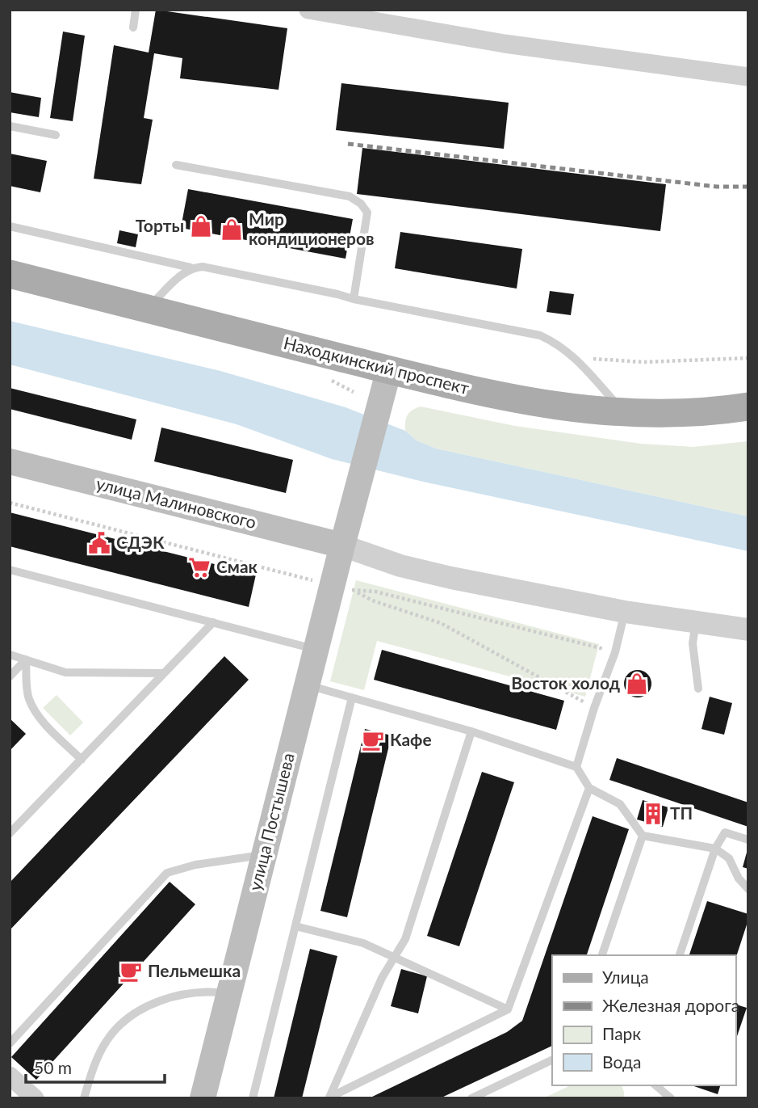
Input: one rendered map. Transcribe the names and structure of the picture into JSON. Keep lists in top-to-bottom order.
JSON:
{
  "streets": {
    "main road": ["Находкинский проспект", "улица Малиновского", "улица Постышева"]
  },
  "crossings": [
    ["Находкинский проспект", "улица Постышева"],
    ["улица Малиновского", "улица Постышева"]
  ],
  "places": {
    "shop": ["Торты", "Мир кондиционеров", "Восток холод"],
    "public building": ["СДЭК"],
    "supermarket": ["Смак"],
    "cafe": ["Кафе", "Пельмешка"],
    "building": ["ТП"]
  },
  "legend": [
    "Улица",
    "Железная дорога",
    "Парк",
    "Вода"
  ],
  "scale_bar": "50 m"
}
